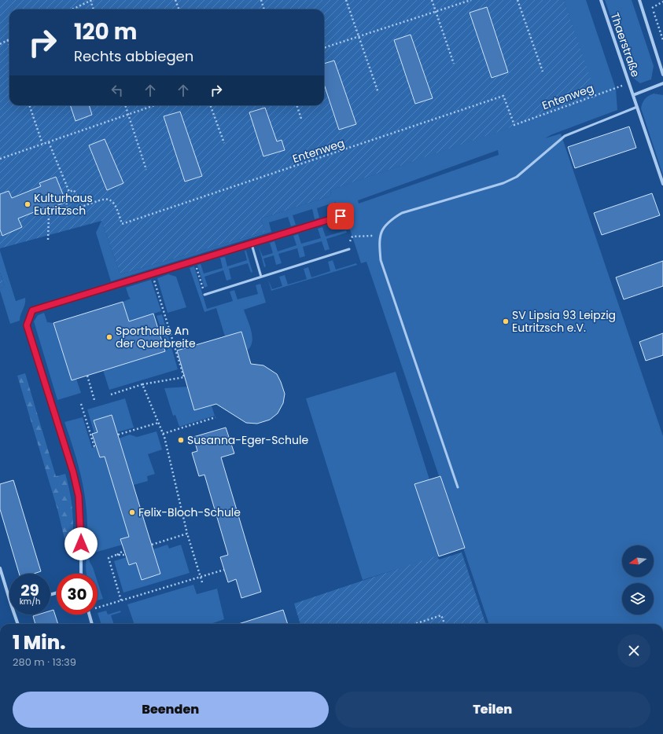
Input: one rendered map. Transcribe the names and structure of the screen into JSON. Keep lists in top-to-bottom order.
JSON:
{
  "streets": {
    "street": ["Thaerstraße"],
    "path": ["Entenweg"]
  },
  "crossings": [
    ["Thaerstraße", "Entenweg"]
  ],
  "places": [
    "Kulturhaus Eutritzsch",
    "SV Lipsia 93 Leipzig Eutritzsch e.V.",
    "Sporthalle An der Querbreite",
    "Susanna-Eger-Schule",
    "Felix-Bloch-Schule"
  ],
  "north": "left",
  "page": {
    "turn": ["120 m", "Rechts abbiegen"],
    "speed": "29 km/h",
    "limit": "30",
    "heading": ["1 Min.", "280 m · 13:39"],
    "buttons": ["Beenden", "Teilen"]
  }
}
